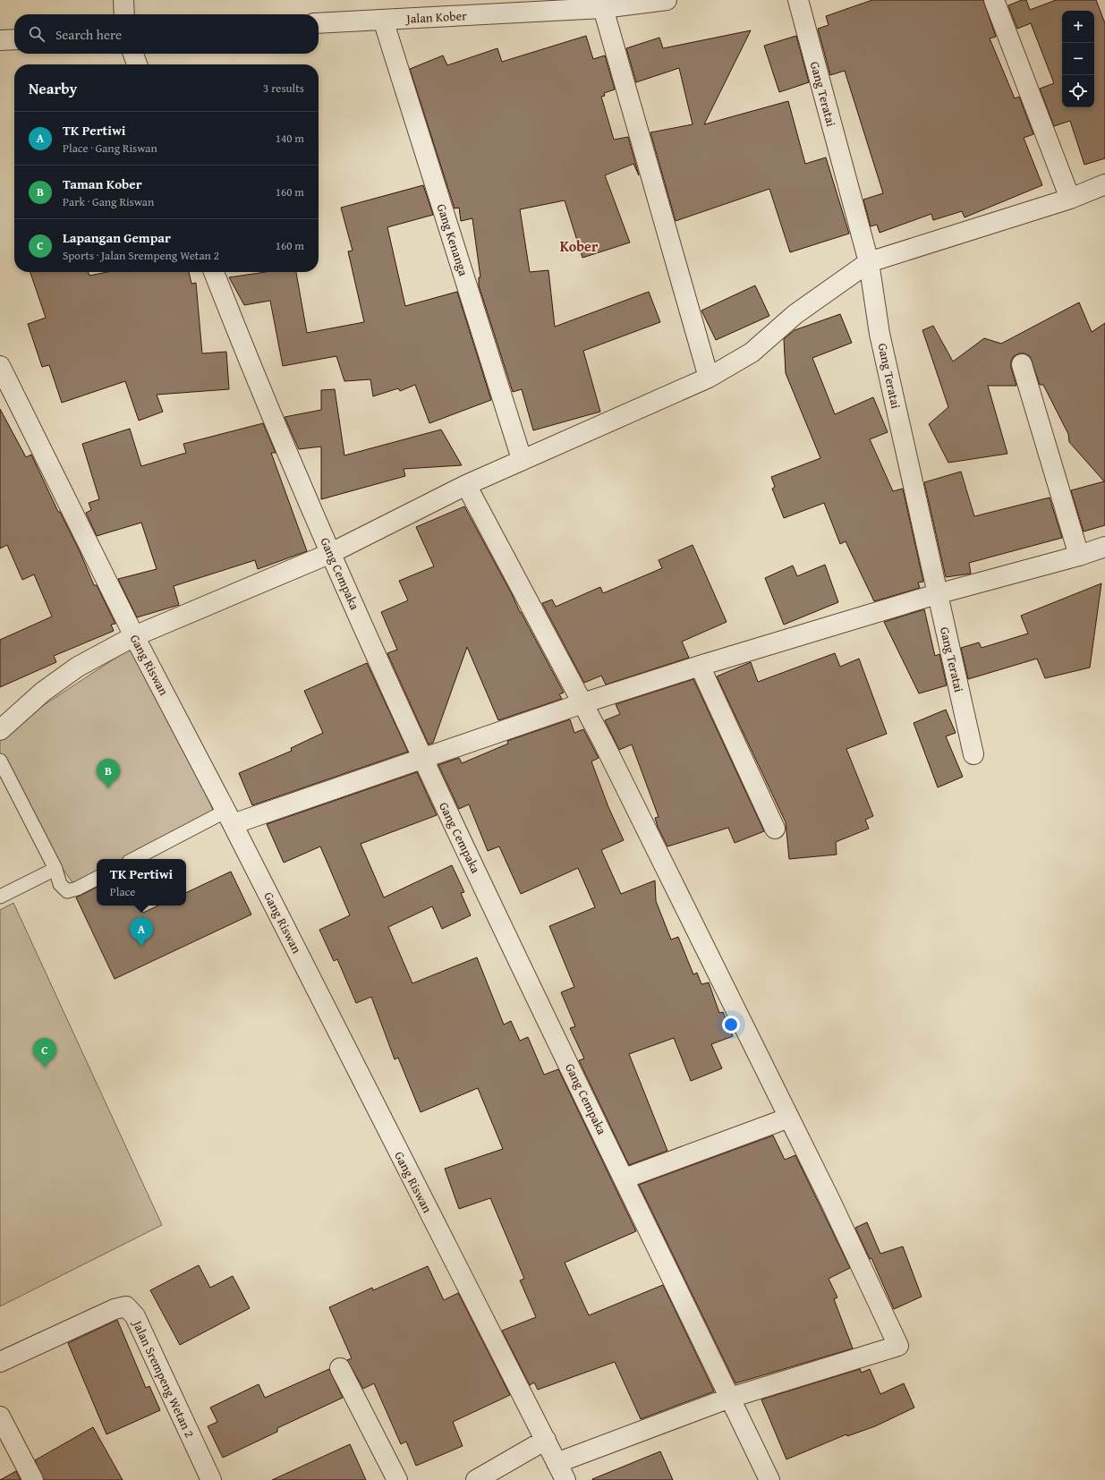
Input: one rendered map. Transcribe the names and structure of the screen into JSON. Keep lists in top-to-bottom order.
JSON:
{
  "streets": {
    "street": [
      "Jalan Kober",
      "Gang Teratai",
      "Gang Kenanga",
      "Gang Cempaka",
      "Gang Riswan",
      "Jalan Srempeng Wetan 2"
    ]
  },
  "crossings": [
    ["Jalan Kober", "Gang Kenanga"]
  ],
  "districts": ["Kober"],
  "page": {
    "map_buttons": ["+", "−"],
    "search": "Search here",
    "heading": ["Nearby", "3 results"],
    "list": [
      {
        "mark": "A",
        "name": "TK Pertiwi",
        "note": "Place · Gang Riswan",
        "value": "140 m"
      },
      {
        "mark": "B",
        "name": "Taman Kober",
        "note": "Park · Gang Riswan",
        "value": "160 m"
      },
      {
        "mark": "C",
        "name": "Lapangan Gempar",
        "note": "Sports · Jalan Srempeng Wetan 2",
        "value": "160 m"
      }
    ],
    "pins": ["B", "A", "C"],
    "popup": ["TK Pertiwi", "Place"]
  }
}
